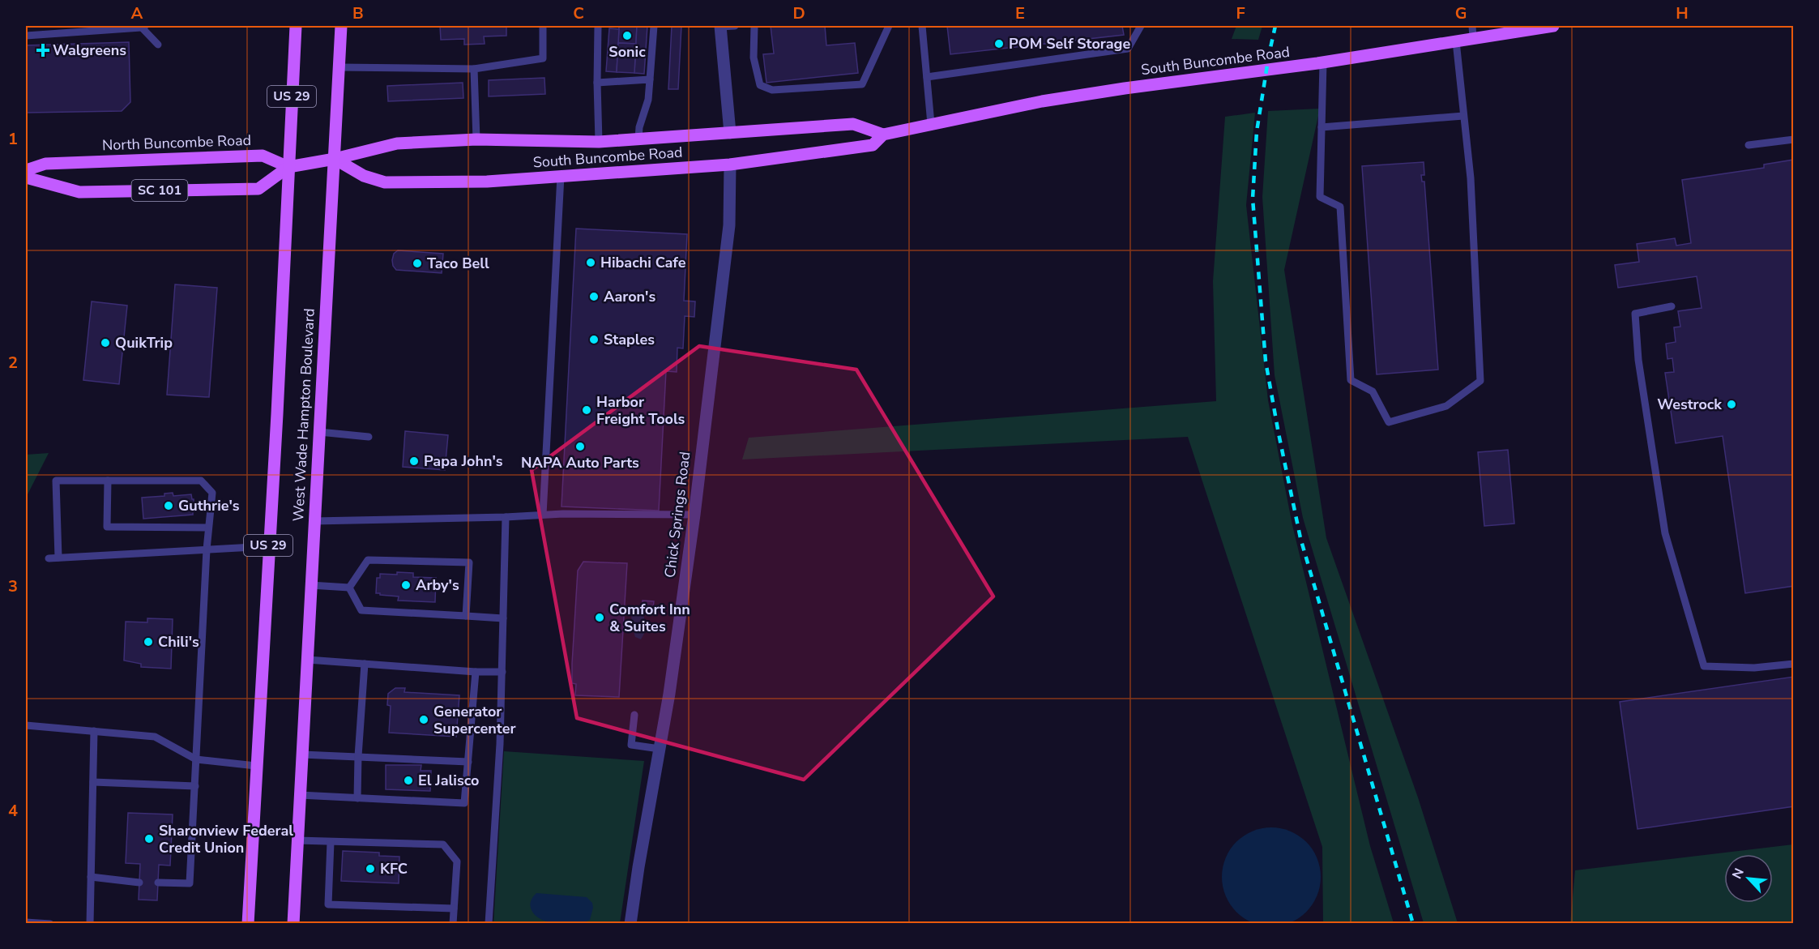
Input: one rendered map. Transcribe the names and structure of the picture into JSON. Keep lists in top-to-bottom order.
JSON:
{
  "streets": {
    "main road": [
      "South Buncombe Road",
      "US 29",
      "North Buncombe Road",
      "SC 101",
      "West Wade Hampton Boulevard"
    ],
    "street": ["Chick Springs Road"]
  },
  "crossings": [
    ["South Buncombe Road", "North Buncombe Road"],
    ["South Buncombe Road", "SC 101"],
    ["South Buncombe Road", "West Wade Hampton Boulevard"],
    ["South Buncombe Road", "Chick Springs Road"],
    ["North Buncombe Road", "SC 101"],
    ["North Buncombe Road", "West Wade Hampton Boulevard"],
    ["SC 101", "West Wade Hampton Boulevard"]
  ],
  "places": {
    "other": [
      "Sonic",
      "POM Self Storage",
      "Hibachi Cafe",
      "Taco Bell",
      "Aaron's",
      "Staples",
      "QuikTrip",
      "Westrock",
      "Harbor Freight Tools",
      "NAPA Auto Parts",
      "Papa John's",
      "Guthrie's",
      "Arby's",
      "Comfort Inn & Suites",
      "Chili's",
      "Generator Supercenter",
      "El Jalisco",
      "Sharonview Federal Credit Union",
      "KFC"
    ],
    "health": ["Walgreens"]
  },
  "north": "top left",
  "grid": {
    "columns": [
      "A",
      "B",
      "C",
      "D",
      "E",
      "F",
      "G",
      "H"
    ],
    "rows": [
      "1",
      "2",
      "3",
      "4"
    ]
  }
}
